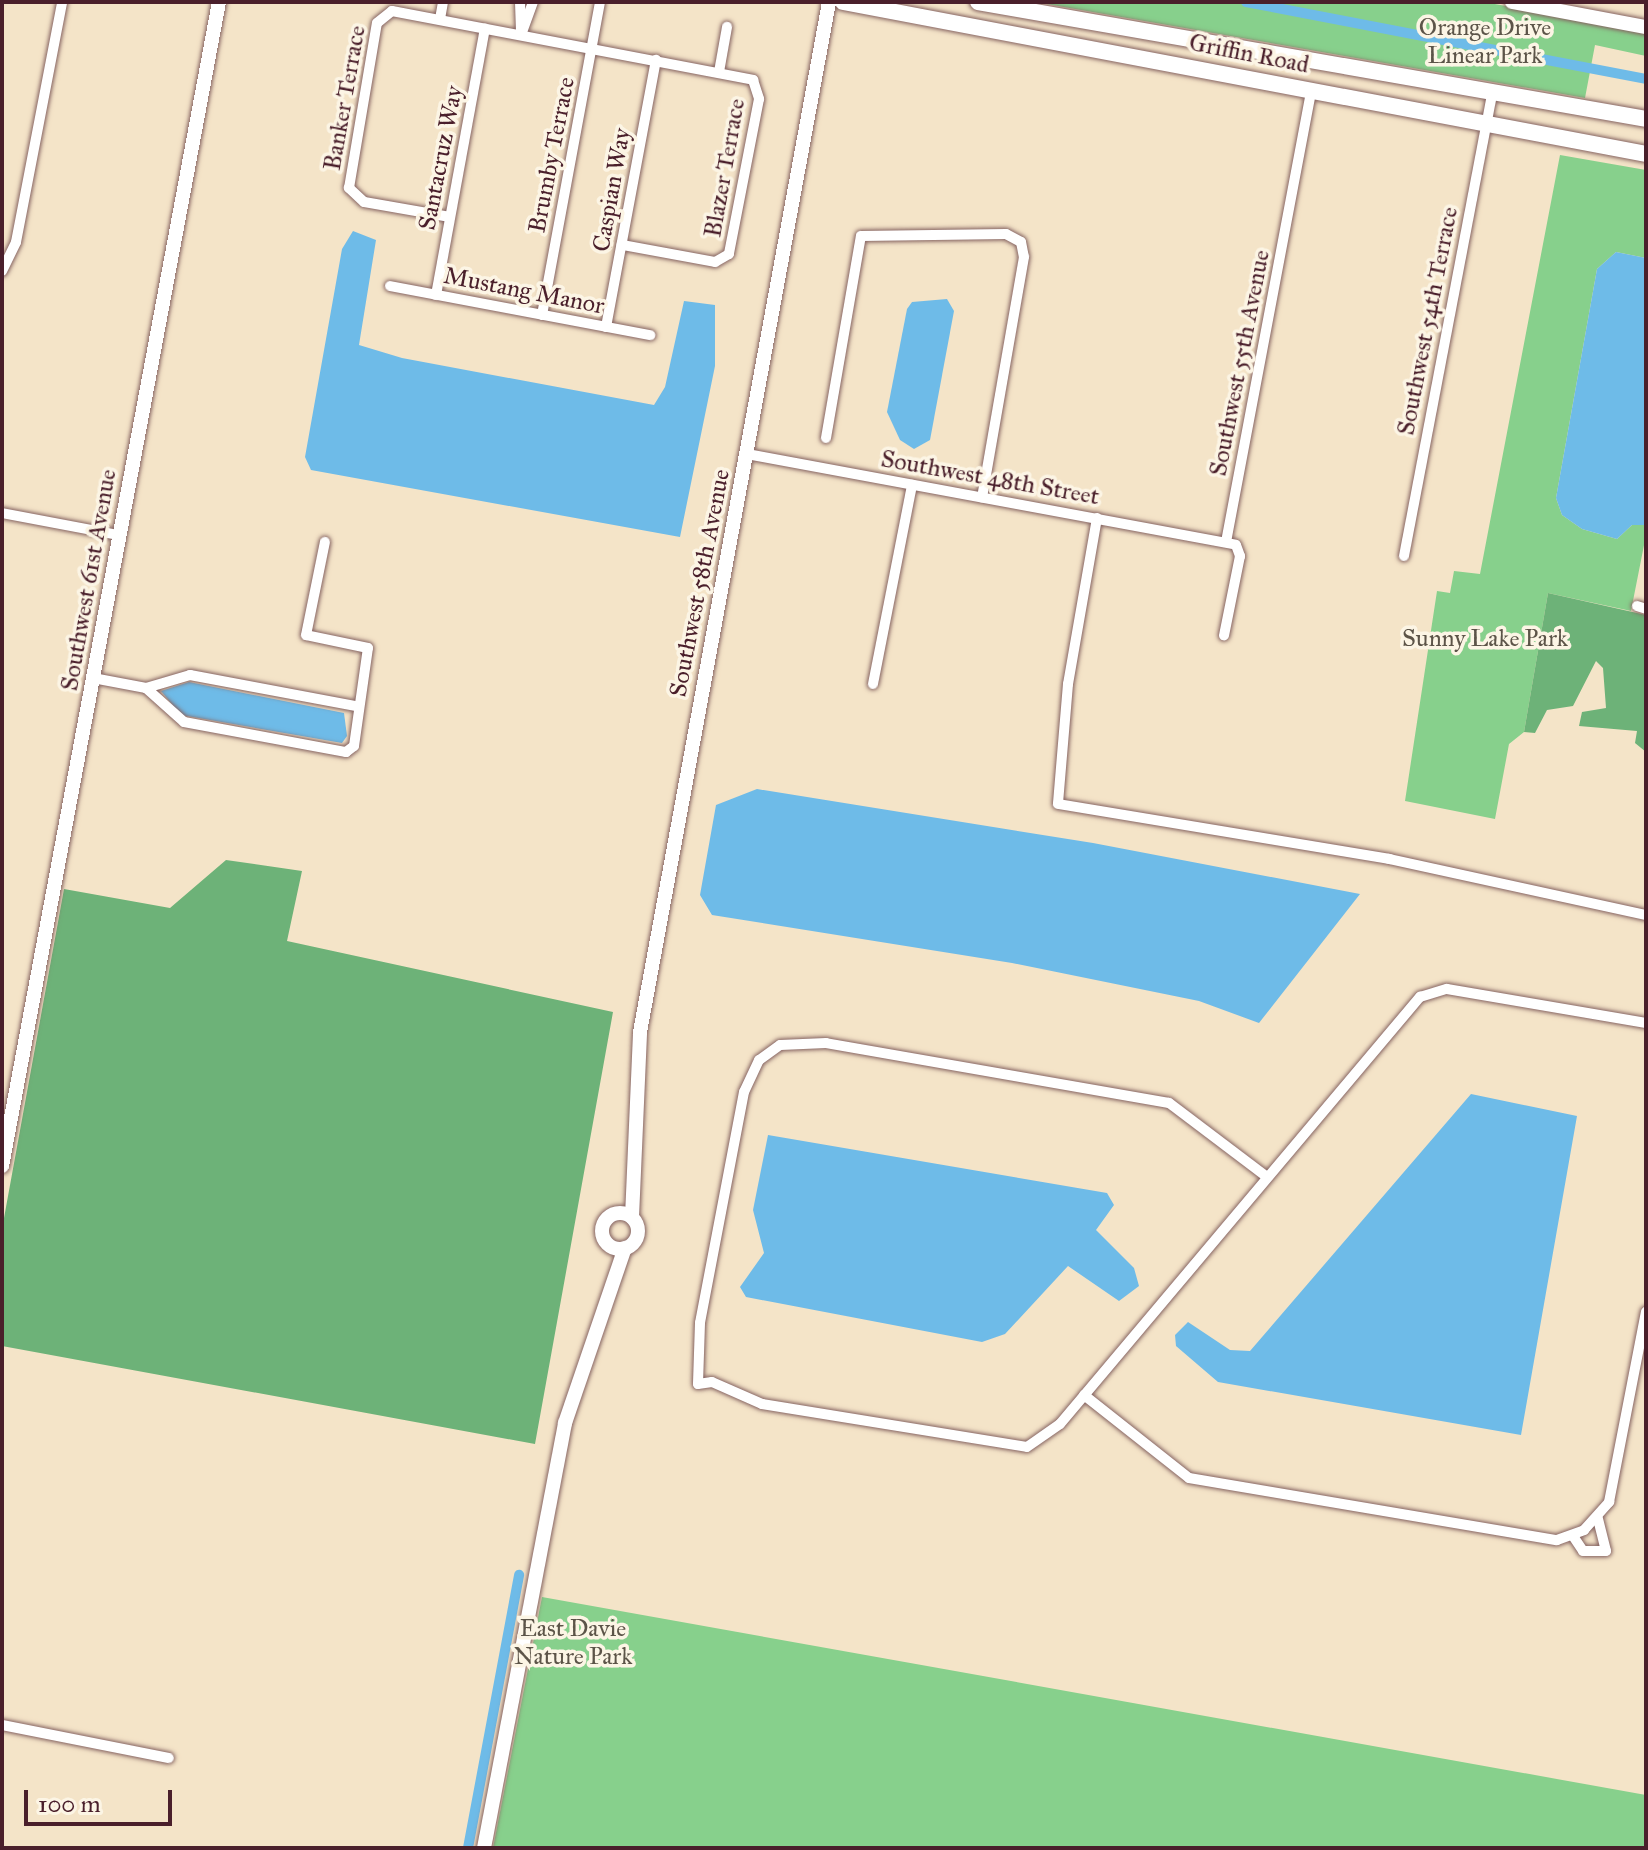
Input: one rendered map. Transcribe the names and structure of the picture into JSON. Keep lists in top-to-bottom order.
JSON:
{
  "streets": {
    "main road": ["Griffin Road"],
    "street": [
      "Banker Terrace",
      "Brumby Terrace",
      "Santacruz Way",
      "Blazer Terrace",
      "Caspian Way",
      "Mustang Manor",
      "Southwest 54th Terrace",
      "Southwest 55th Avenue",
      "Southwest 48th Street",
      "Southwest 61st Avenue",
      "Southwest 58th Avenue"
    ]
  },
  "crossings": [
    ["Griffin Road", "Southwest 54th Terrace"],
    ["Griffin Road", "Southwest 55th Avenue"],
    ["Banker Terrace", "Santacruz Way"],
    ["Brumby Terrace", "Mustang Manor"],
    ["Santacruz Way", "Mustang Manor"],
    ["Blazer Terrace", "Caspian Way"],
    ["Caspian Way", "Mustang Manor"],
    ["Southwest 55th Avenue", "Southwest 48th Street"],
    ["Southwest 48th Street", "Southwest 58th Avenue"]
  ],
  "parks": ["Orange Drive Linear Park", "Sunny Lake Park", "East Davie Nature Park"],
  "scale_bar": "100 m"
}
